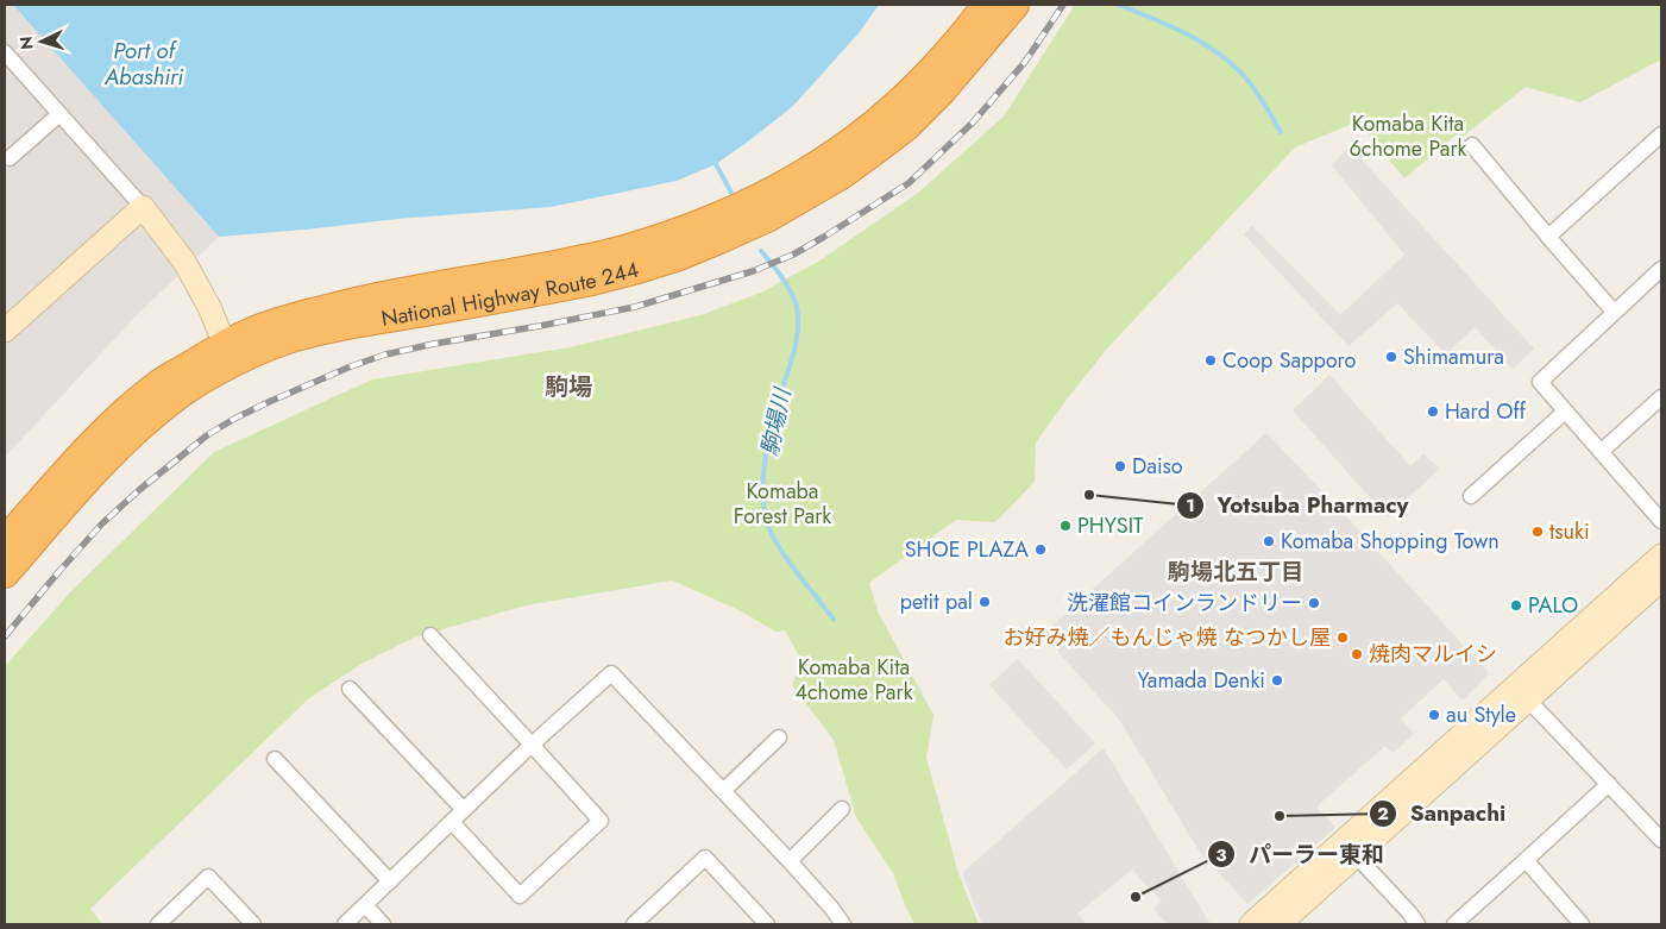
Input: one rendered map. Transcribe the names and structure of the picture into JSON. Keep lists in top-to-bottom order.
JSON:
{
  "streets": {
    "highway": ["National Highway Route 244"]
  },
  "districts": ["駒場", "駒場北五丁目"],
  "water": ["Port of Abashiri", "駒場川"],
  "parks": ["Komaba Kita 6chome Park", "Komaba Forest Park", "Komaba Kita 4chome Park"],
  "places": [
    "Shimamura",
    "Coop Sapporo",
    "Hard Off",
    "Daiso",
    "Yotsuba Pharmacy",
    "PHYSIT",
    "tsuki",
    "Komaba Shopping Town",
    "SHOE PLAZA",
    "petit pal",
    "洗濯館コインランドリー",
    "PALO",
    "お好み焼／もんじゃ焼 なつかし屋",
    "焼肉マルイシ",
    "Yamada Denki",
    "au Style",
    "Sanpachi",
    "パーラー東和"
  ],
  "north": "left"
}
